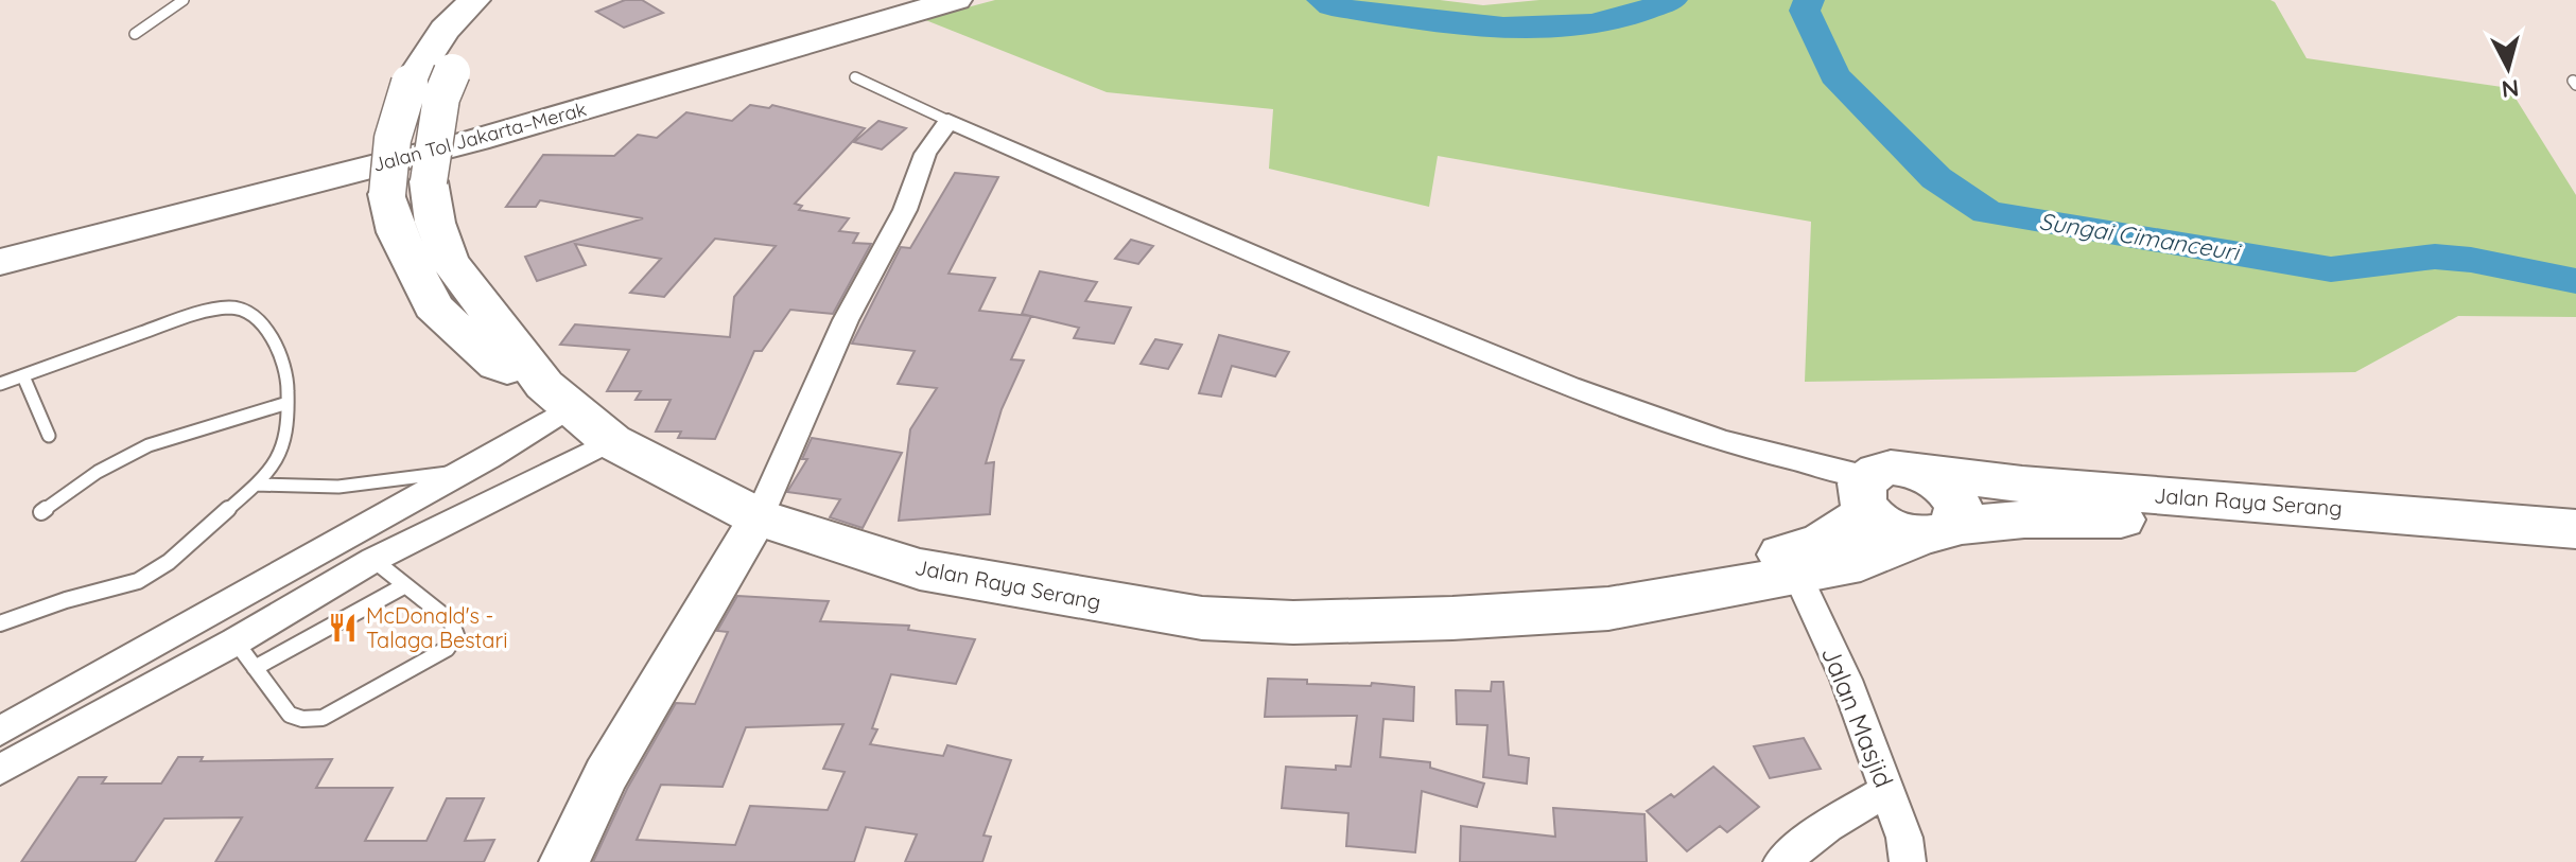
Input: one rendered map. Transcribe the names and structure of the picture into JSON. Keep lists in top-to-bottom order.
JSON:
{
  "streets": {
    "highway": ["Jalan Tol Jakarta–Merak", "Jalan Raya Serang"],
    "street": ["Jalan Masjid"]
  },
  "crossings": [
    ["Jalan Raya Serang", "Jalan Masjid"]
  ],
  "water": ["Sungai Cimanceuri"],
  "places": {
    "restaurant": ["McDonald's - Talaga Bestari"]
  },
  "north": "bottom"
}
